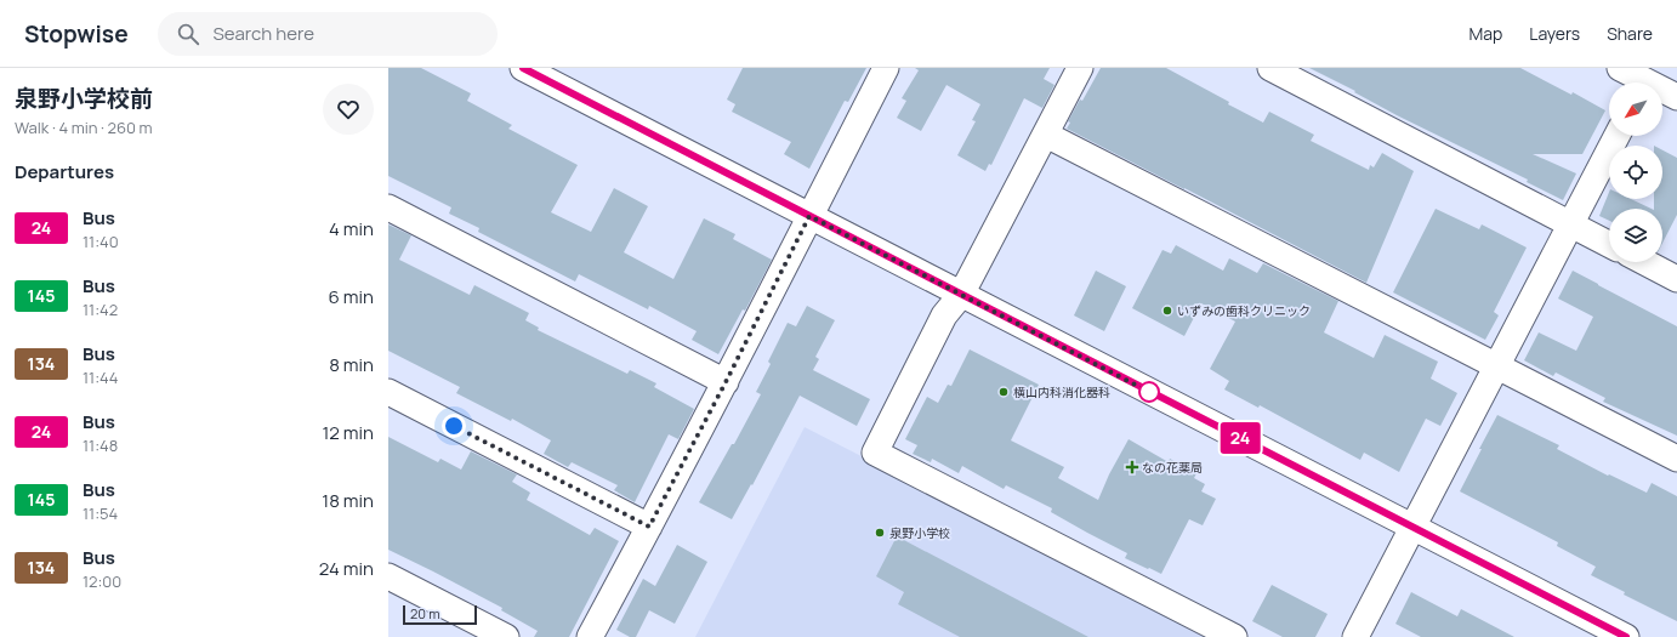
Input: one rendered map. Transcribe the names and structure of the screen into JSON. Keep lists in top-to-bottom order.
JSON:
{
  "places": {
    "other": ["いずみの歯科クリニック", "横山内科消化器科", "泉野小学校"],
    "health": ["なの花薬局"]
  },
  "lines": ["bus line 24"],
  "scale_bar": "20 m",
  "north": "bottom left",
  "page": {
    "header": "Stopwise",
    "search": "Search here",
    "nav": ["Map", "Layers", "Share"],
    "heading": [
      ["泉野小学校前", "Walk · 4 min · 260 m"],
      "Departures"
    ],
    "on_map": "24",
    "list": [
      {
        "mark": "24",
        "name": "Bus",
        "note": "11:40",
        "value": "4 min"
      },
      {
        "mark": "145",
        "name": "Bus",
        "note": "11:42",
        "value": "6 min"
      },
      {
        "mark": "134",
        "name": "Bus",
        "note": "11:44",
        "value": "8 min"
      },
      {
        "mark": "24",
        "name": "Bus",
        "note": "11:48",
        "value": "12 min"
      },
      {
        "mark": "145",
        "name": "Bus",
        "note": "11:54",
        "value": "18 min"
      },
      {
        "mark": "134",
        "name": "Bus",
        "note": "12:00",
        "value": "24 min"
      }
    ],
    "scale": "20 m"
  }
}
